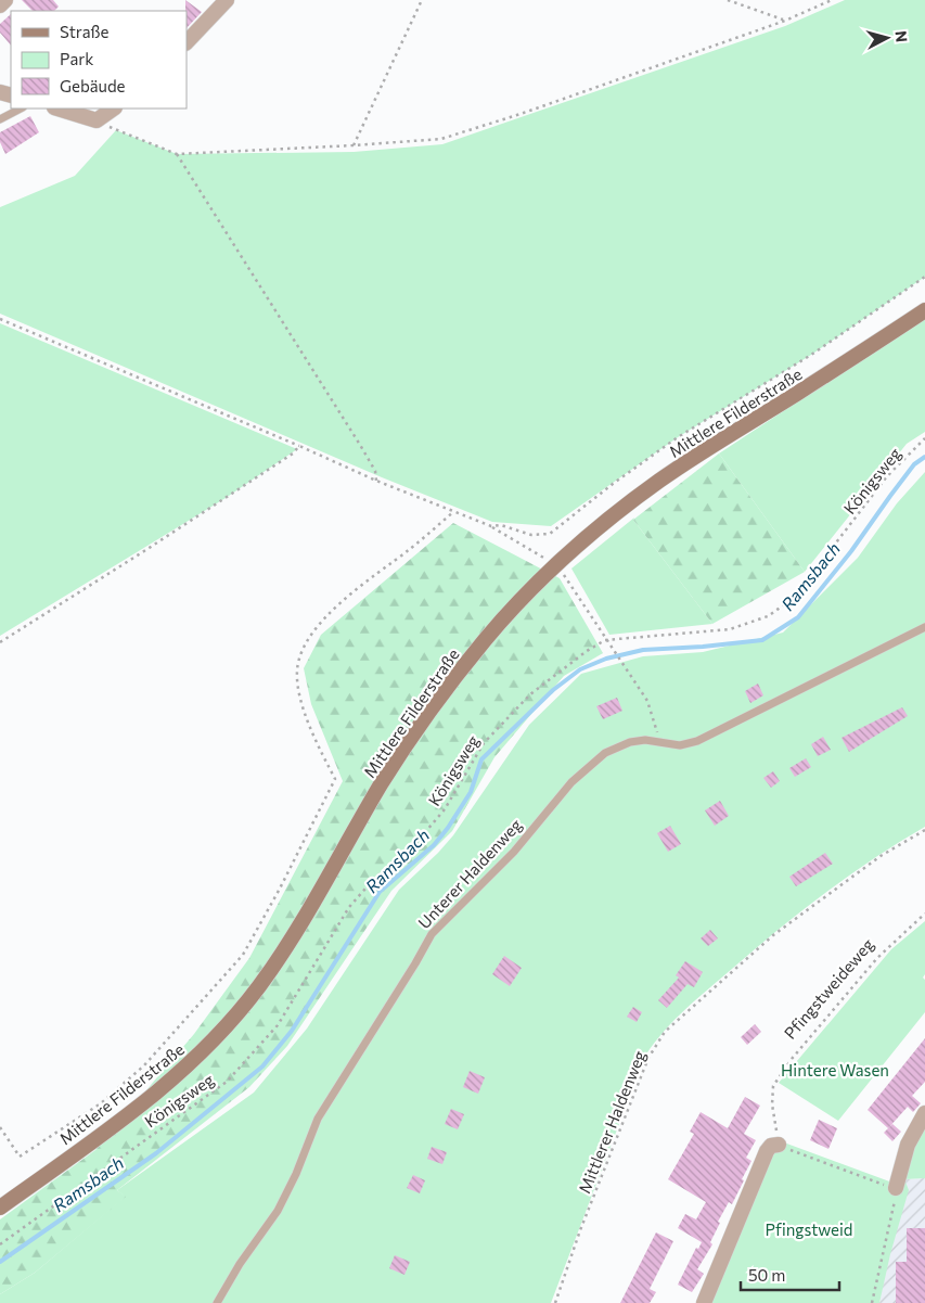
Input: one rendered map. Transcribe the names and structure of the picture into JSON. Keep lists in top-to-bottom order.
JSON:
{
  "streets": {
    "main road": ["Mittlere Filderstraße"],
    "lane": ["Unterer Haldenweg"],
    "path": ["Königsweg", "Pfingstweideweg", "Mittlerer Haldenweg"]
  },
  "water": ["Ramsbach"],
  "parks": ["Hintere Wasen", "Pfingstweid"],
  "legend": ["Straße", "Park", "Gebäude"],
  "scale_bar": "50 m",
  "north": "right"
}
